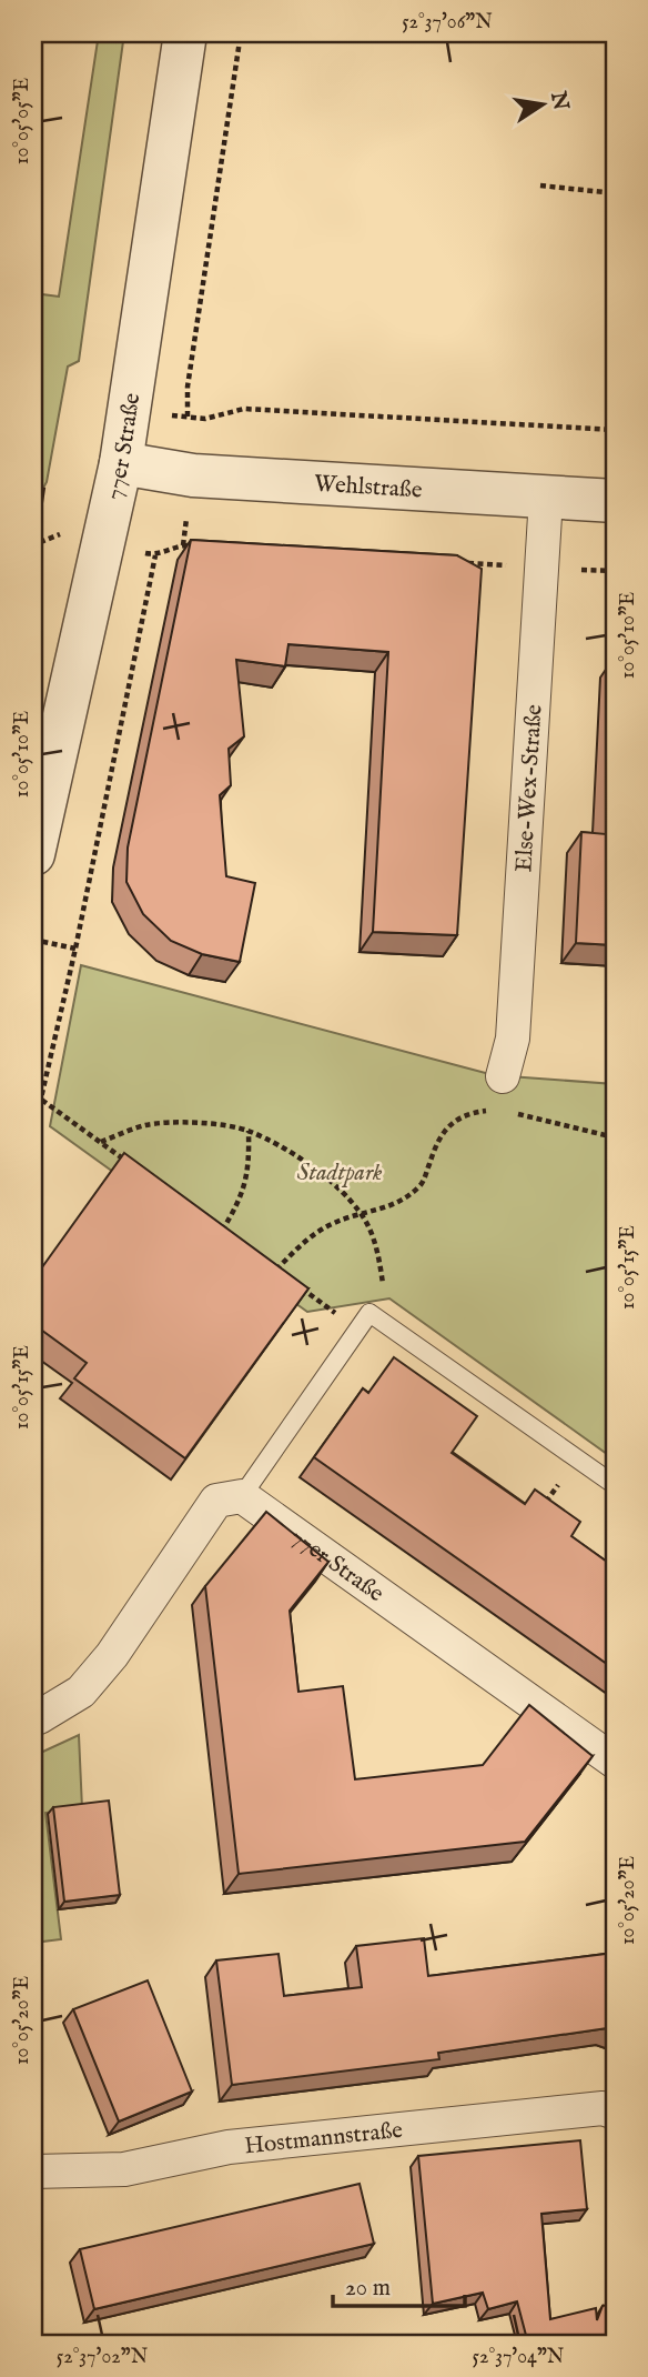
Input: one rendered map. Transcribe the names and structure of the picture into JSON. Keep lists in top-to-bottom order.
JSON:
{
  "streets": {
    "street": [
      "77er Straße",
      "Wehlstraße",
      "Else-Wex-Straße",
      "Hostmannstraße"
    ]
  },
  "crossings": [
    ["77er Straße", "Wehlstraße"],
    ["Wehlstraße", "Else-Wex-Straße"]
  ],
  "parks": ["Stadtpark"],
  "scale_bar": "20 m",
  "north": "right",
  "coordinates": [
    "52°37'06\"N",
    "10°05'05\"E",
    "10°05'10\"E",
    "10°05'15\"E",
    "10°05'20\"E",
    "52°37'02\"N",
    "52°37'04\"N"
  ]
}
